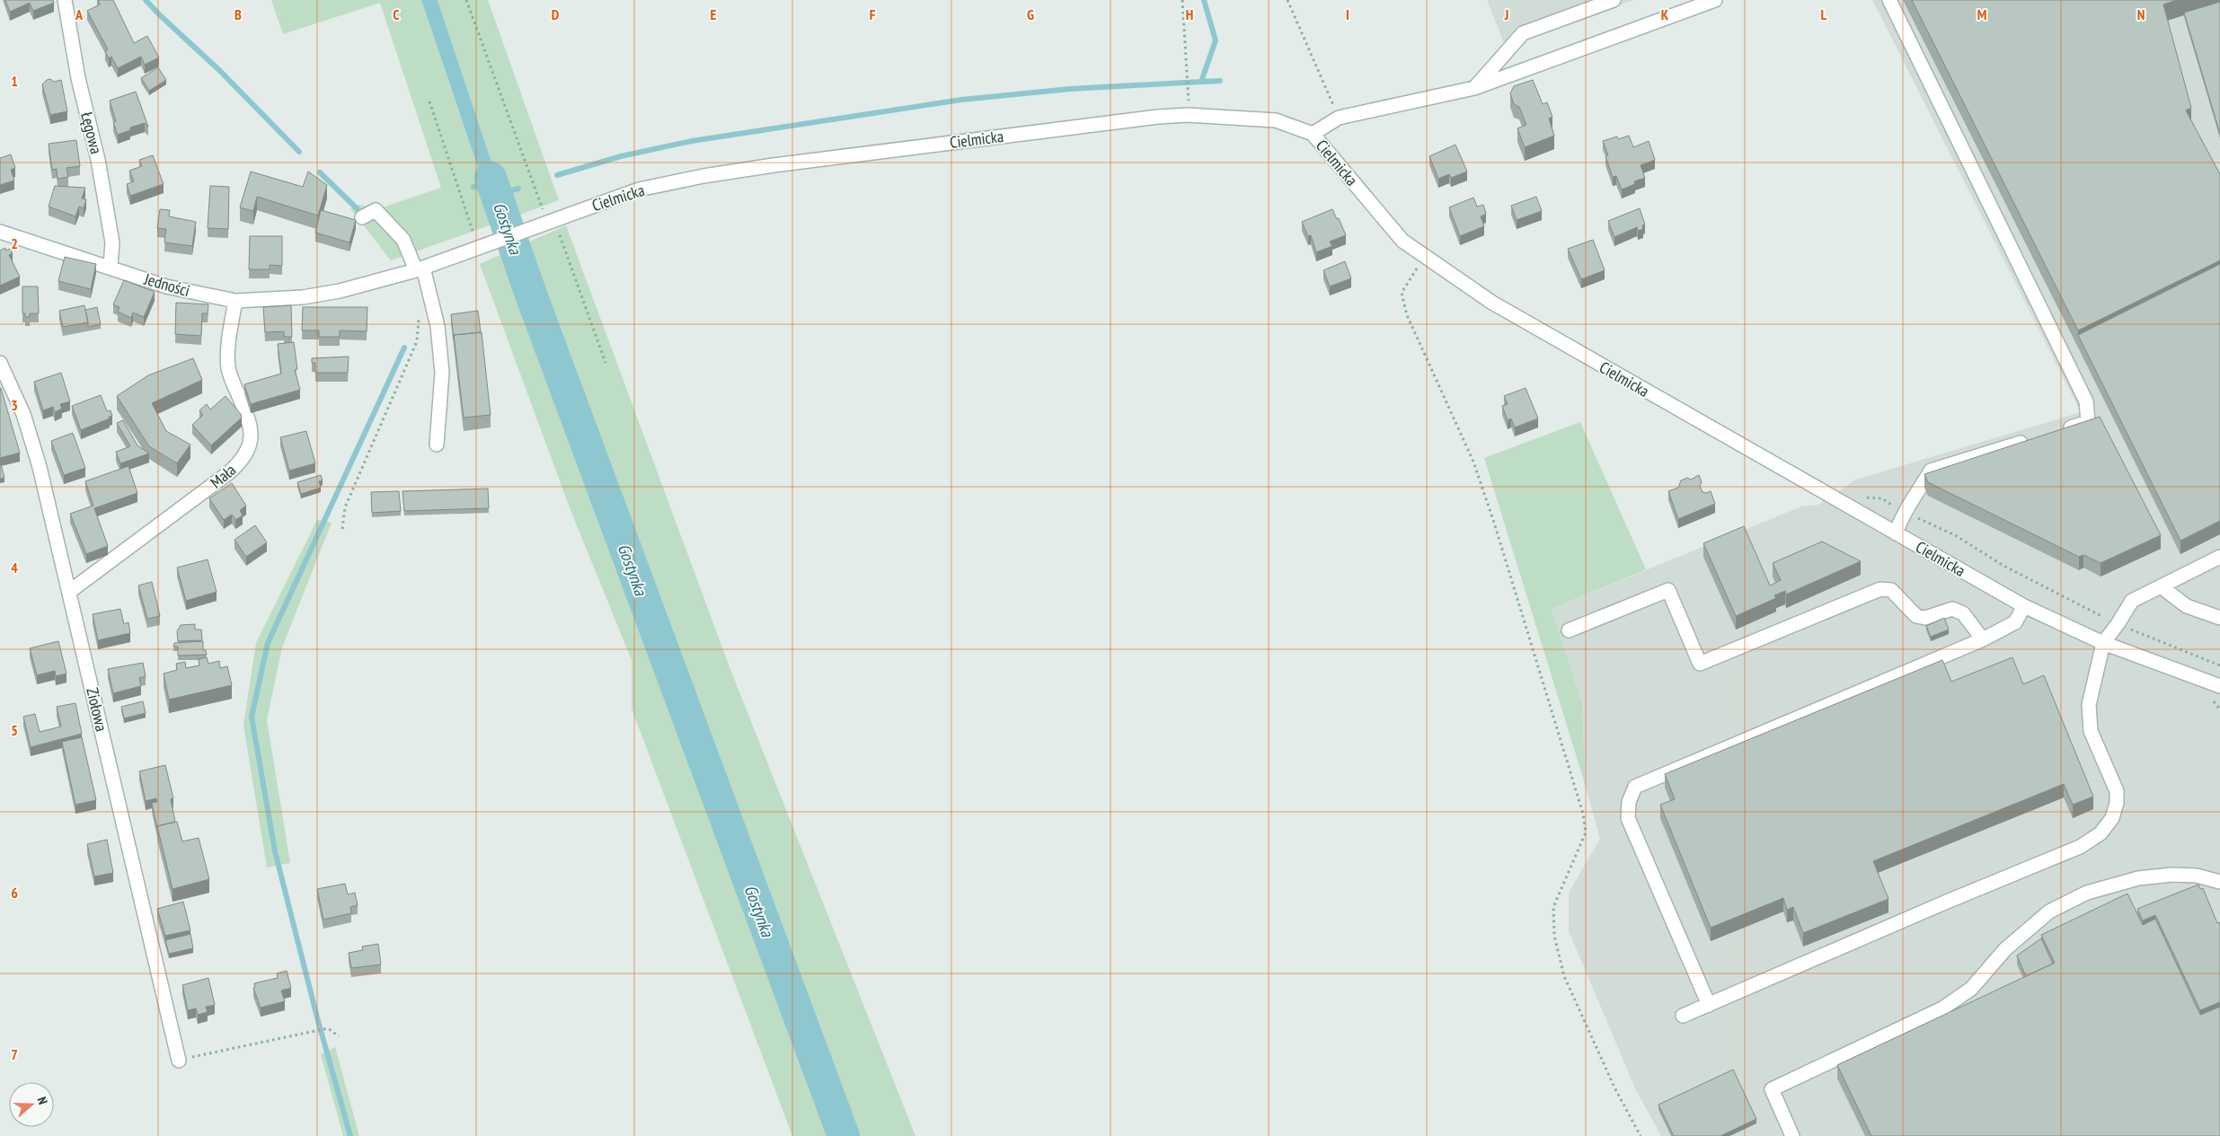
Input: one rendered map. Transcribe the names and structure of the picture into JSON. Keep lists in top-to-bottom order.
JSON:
{
  "streets": {
    "street": [
      "Łęgowa",
      "Cielmicka",
      "Jedności",
      "Mała",
      "Ziołowa"
    ]
  },
  "crossings": [
    ["Łęgowa", "Jedności"],
    ["Cielmicka", "Jedności"],
    ["Jedności", "Mała"],
    ["Mała", "Ziołowa"]
  ],
  "water": ["Gostynka"],
  "north": "right",
  "grid": {
    "columns": [
      "A",
      "B",
      "C",
      "D",
      "E",
      "F",
      "G",
      "H",
      "I",
      "J",
      "K",
      "L",
      "M",
      "N"
    ],
    "rows": [
      "1",
      "2",
      "3",
      "4",
      "5",
      "6",
      "7"
    ]
  }
}
